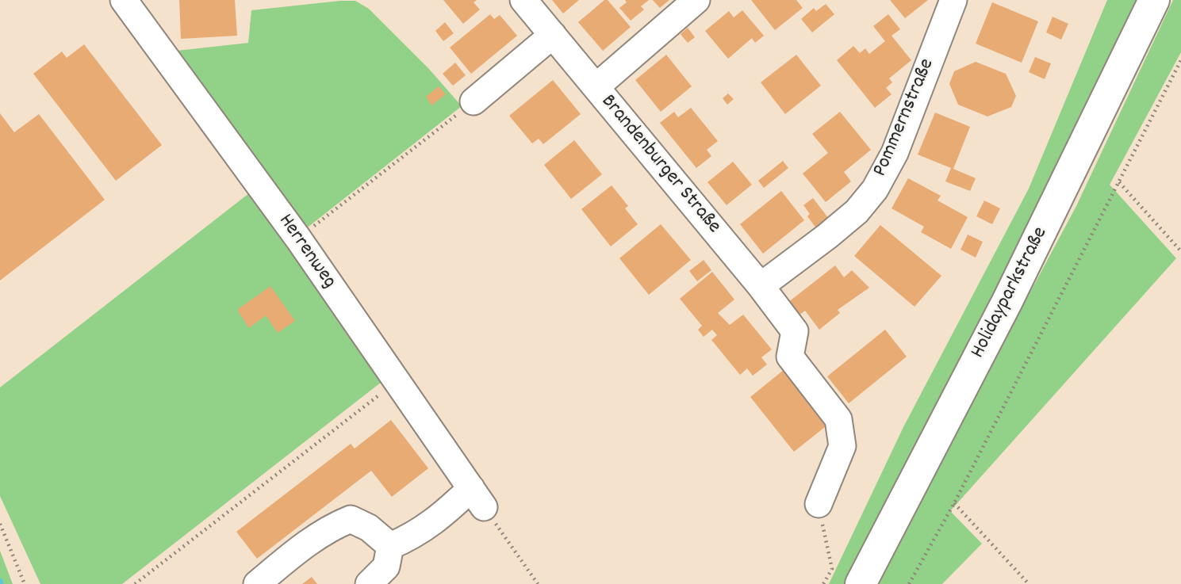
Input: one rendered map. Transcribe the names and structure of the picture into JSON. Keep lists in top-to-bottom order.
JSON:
{
  "streets": {
    "main road": ["Holidayparkstraße"],
    "street": ["Pommernstraße", "Brandenburger Straße", "Herrenweg"]
  },
  "crossings": [
    ["Pommernstraße", "Brandenburger Straße"]
  ]
}
